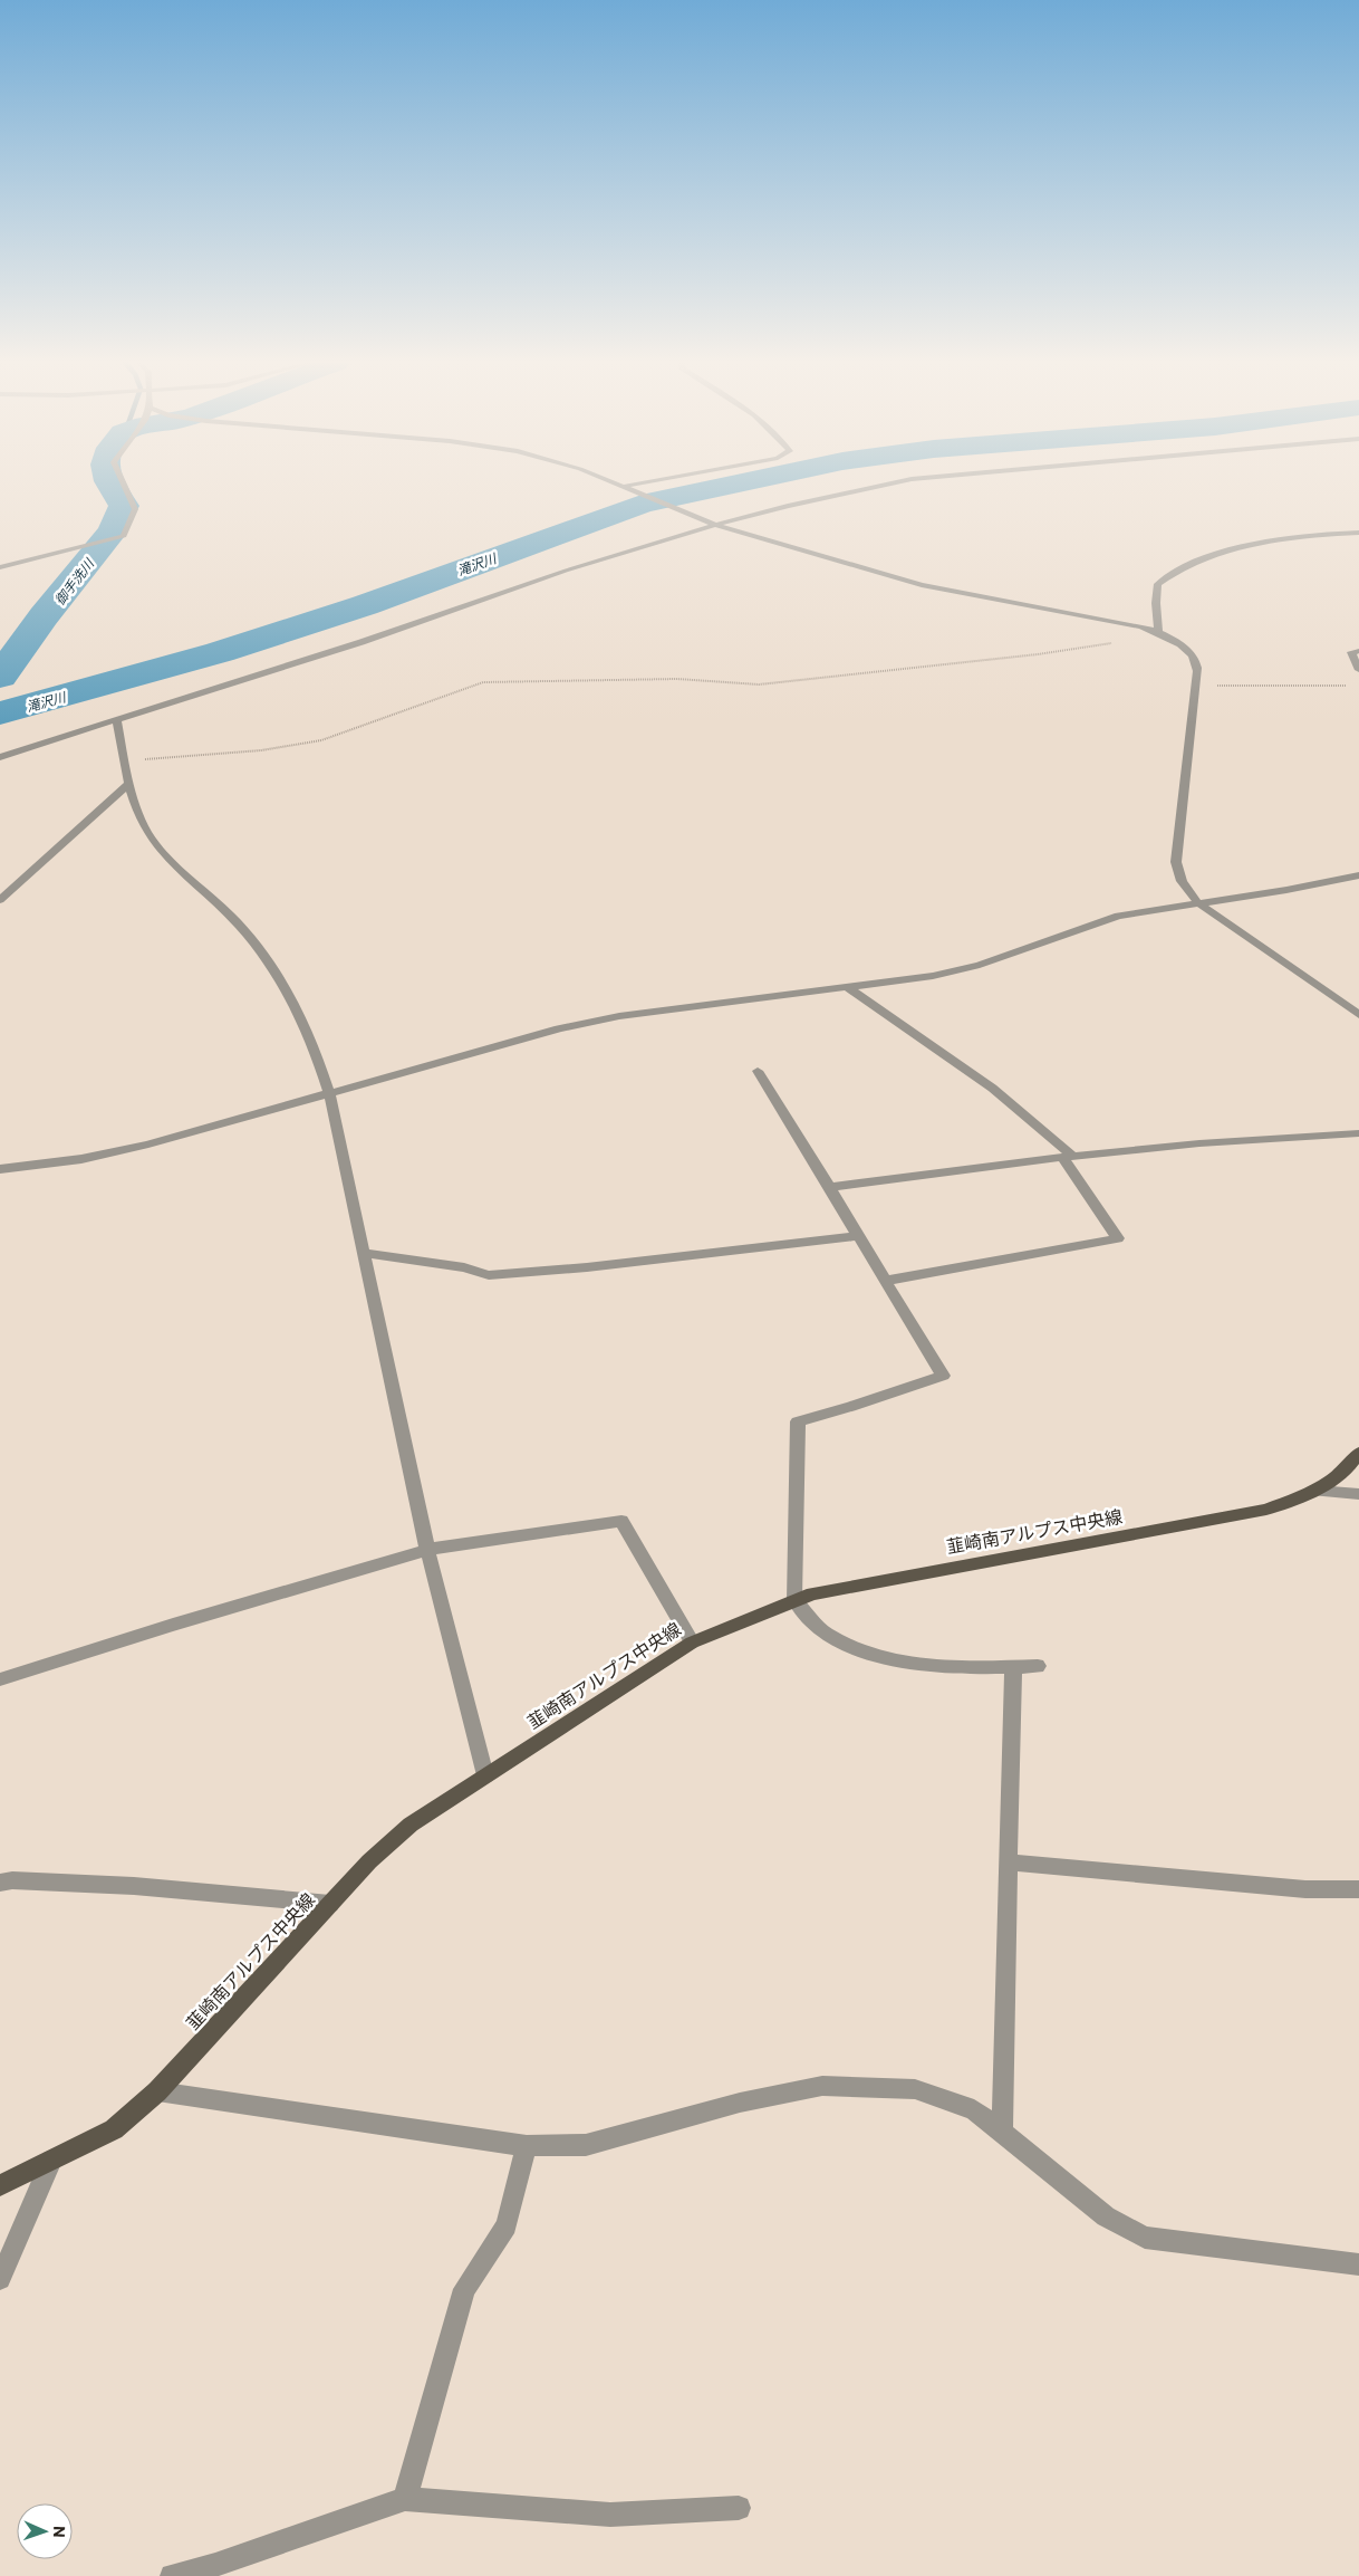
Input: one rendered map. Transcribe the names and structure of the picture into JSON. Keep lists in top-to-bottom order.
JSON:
{
  "streets": {
    "main road": ["韮崎南アルプス中央線"]
  },
  "water": ["滝沢川", "御手洗川"],
  "north": "right"
}
